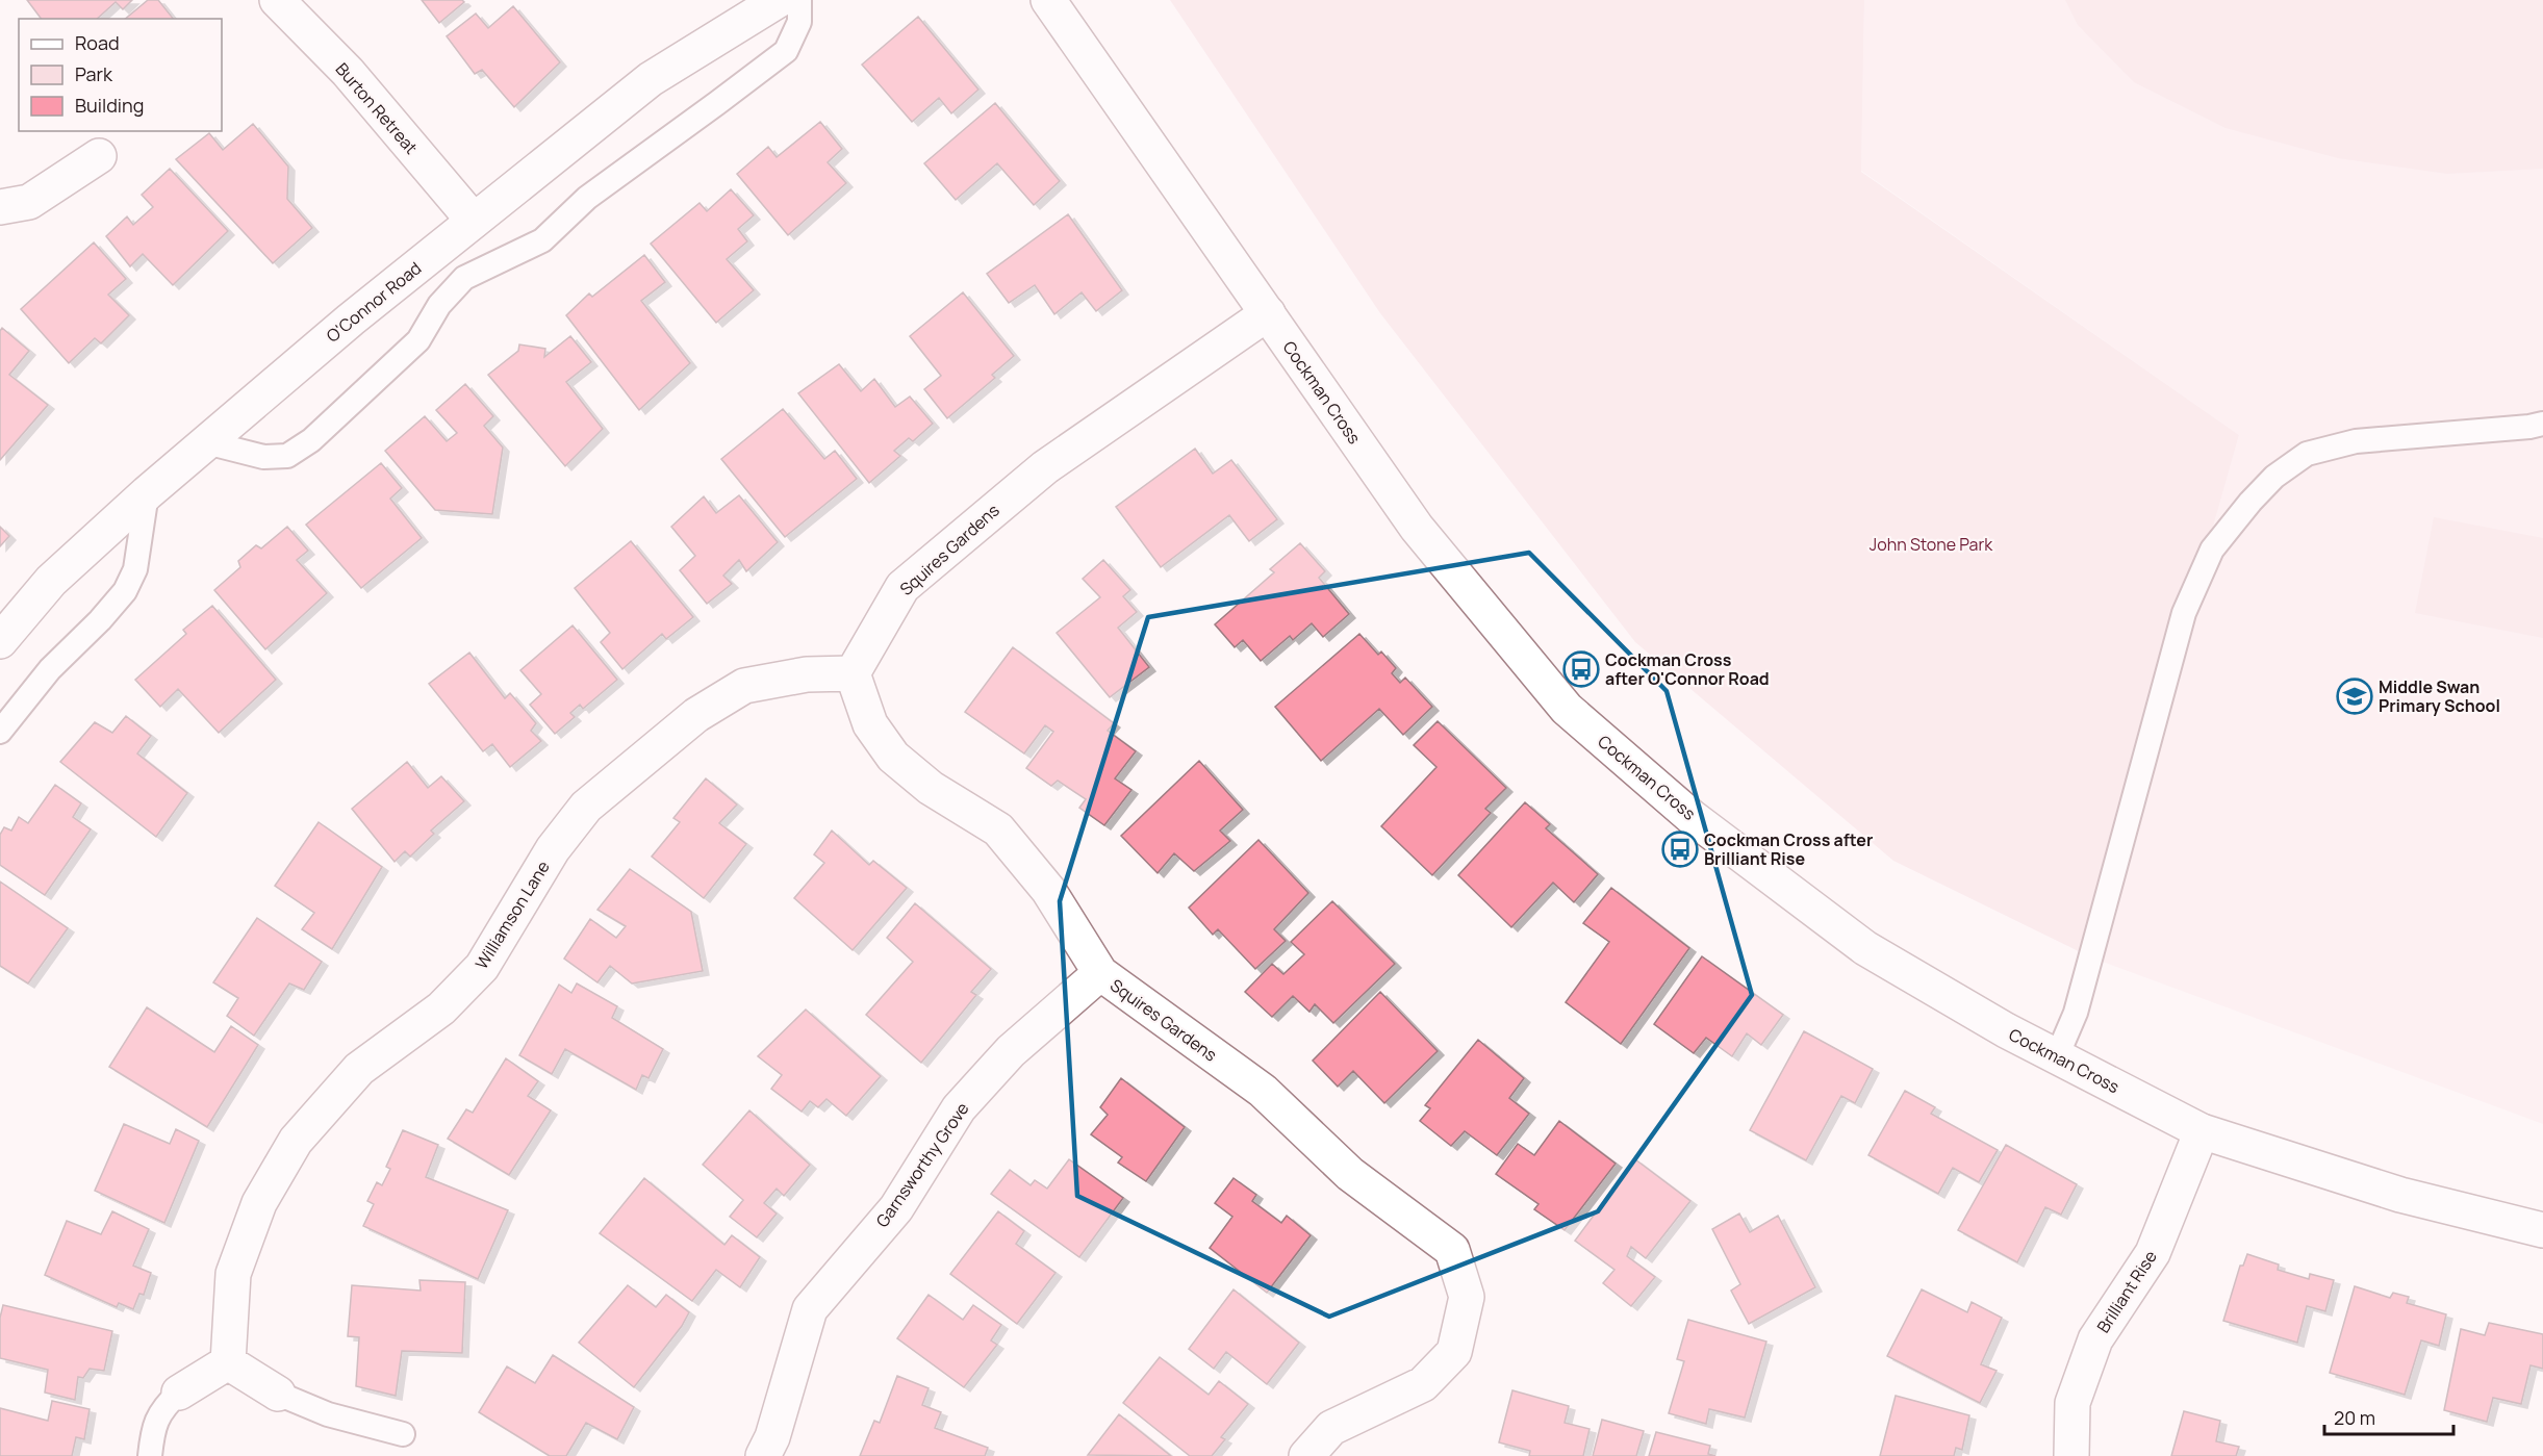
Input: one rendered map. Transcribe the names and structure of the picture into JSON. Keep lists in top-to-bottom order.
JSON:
{
  "streets": {
    "street": [
      "Burton Retreat",
      "O'Connor Road",
      "Cockman Cross",
      "Squires Gardens",
      "Williamson Lane",
      "Garnsworthy Grove",
      "Brilliant Rise"
    ]
  },
  "crossings": [
    ["Burton Retreat", "O'Connor Road"],
    ["Cockman Cross", "Squires Gardens"],
    ["Cockman Cross", "Brilliant Rise"],
    ["Squires Gardens", "Williamson Lane"],
    ["Squires Gardens", "Garnsworthy Grove"]
  ],
  "parks": ["John Stone Park"],
  "places": {
    "bus stop": ["Cockman Cross after O'Connor Road", "Cockman Cross after Brilliant Rise"],
    "school or university": ["Middle Swan Primary School"]
  },
  "legend": ["Road", "Park", "Building"],
  "scale_bar": "20 m"
}
